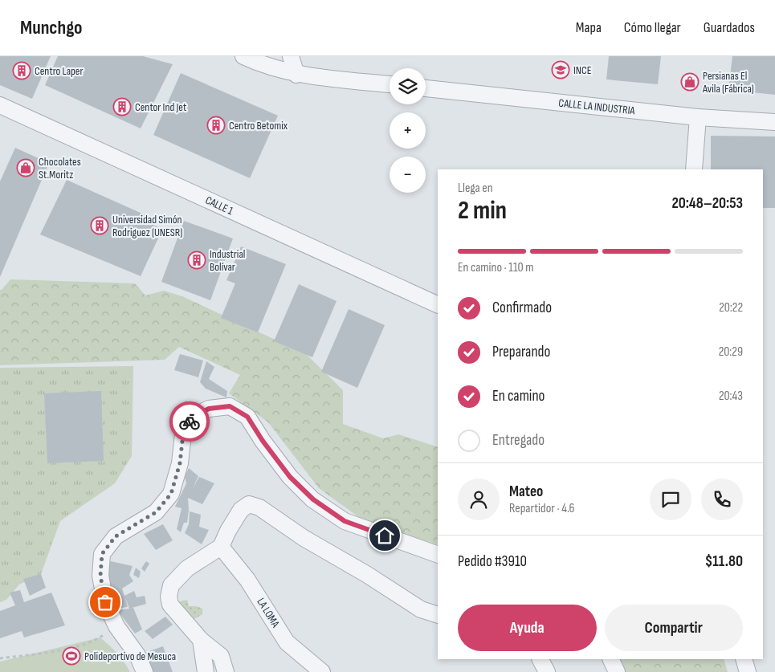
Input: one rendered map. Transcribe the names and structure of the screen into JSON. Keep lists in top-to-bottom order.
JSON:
{
  "streets": {
    "street": ["CALLE LA INDUSTRIA", "CALLE 1", "LA LOMA"]
  },
  "places": {
    "school or university": ["INCE"],
    "building": [
      "Centro Laper",
      "Centor Ind Jet",
      "Centro Betomix",
      "Universidad Simón Rodriguez (UNESR)",
      "Industrial Bolívar"
    ],
    "shop": ["Persianas El Avila (Fábrica)", "Chocolates St.Moritz"],
    "sports": ["Polideportivo de Mesuca"]
  },
  "page": {
    "header": "Munchgo",
    "nav": ["Mapa", "Cómo llegar", "Guardados"],
    "map_buttons": ["+", "−"],
    "heading": ["2 min", "Llega en", "20:48–20:53"],
    "panel": [
      "Mateo",
      "Repartidor · 4.6",
      "Pedido #3910",
      "$11.80"
    ],
    "bar": "En camino · 110 m",
    "list": [
      ["Confirmado", "20:22"],
      ["Preparando", "20:29"],
      ["En camino", "20:43"],
      "Entregado"
    ],
    "buttons": ["Ayuda", "Compartir"]
  }
}
